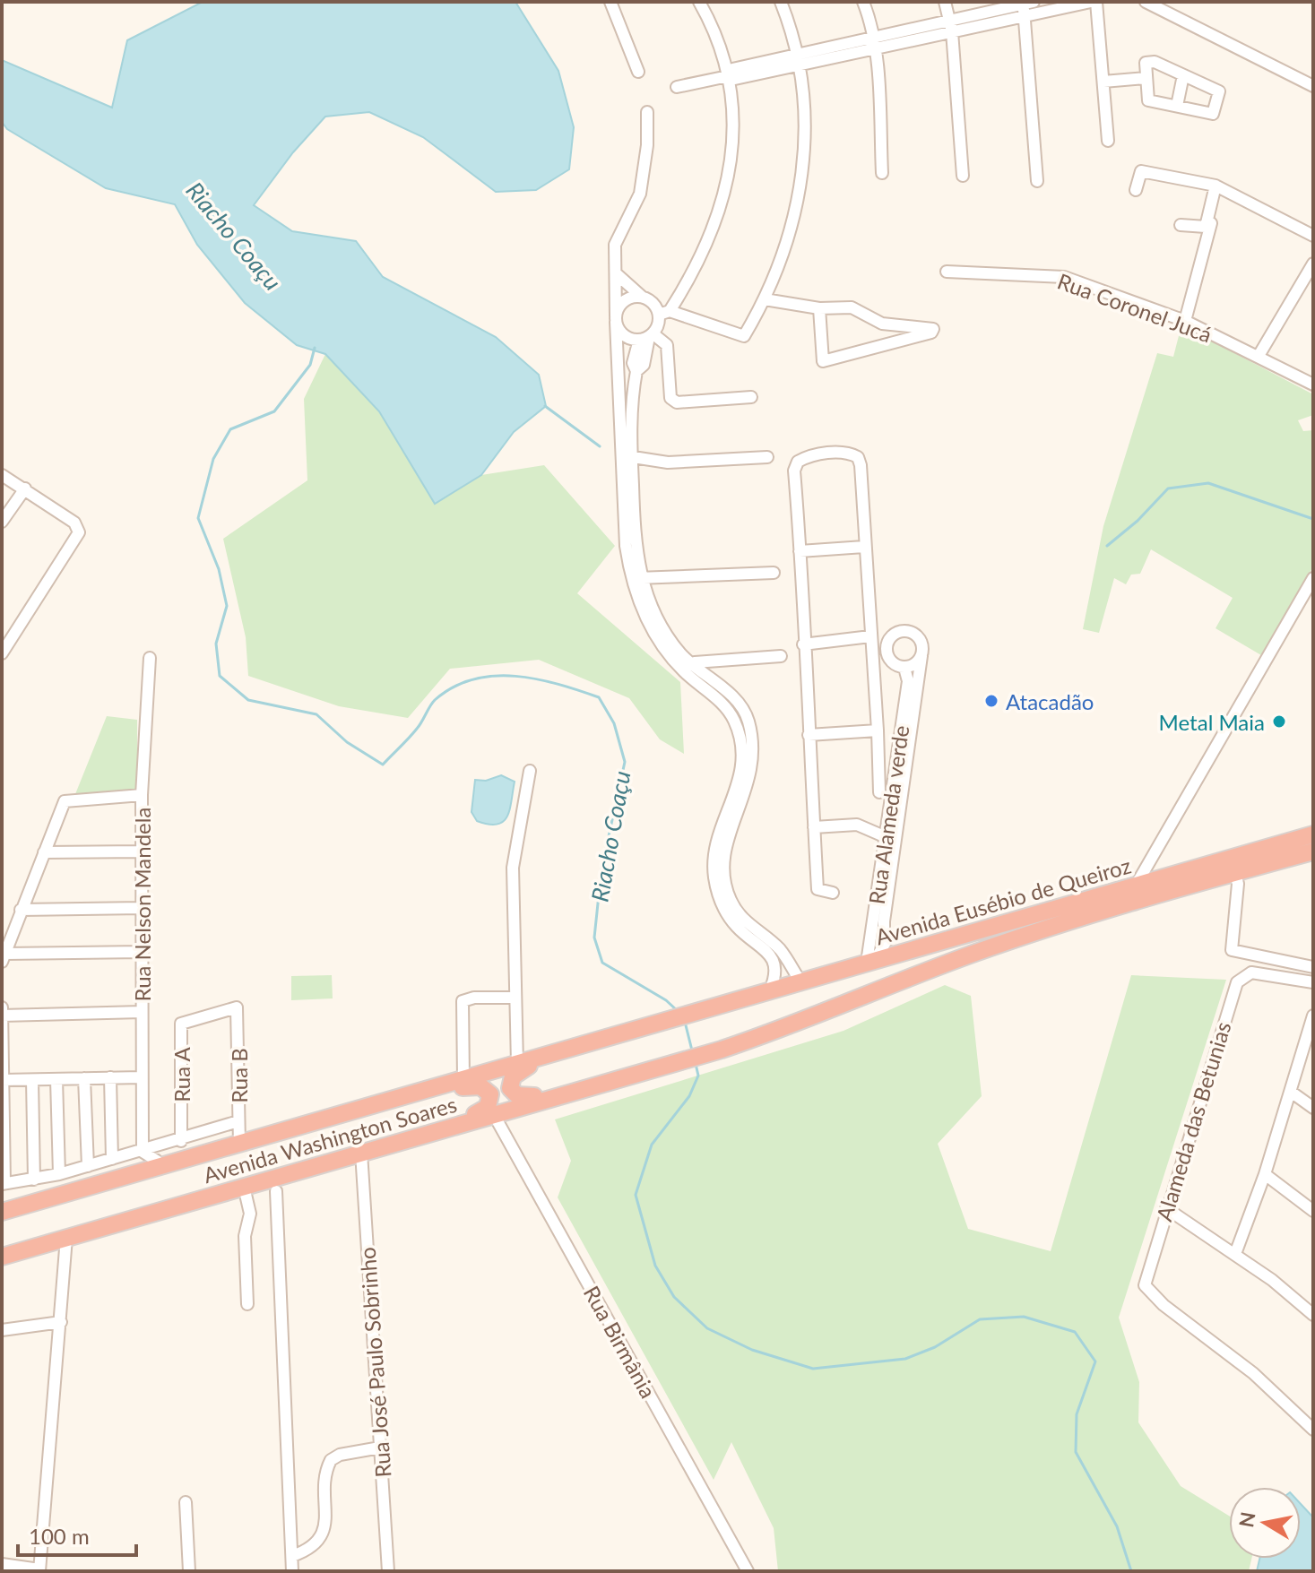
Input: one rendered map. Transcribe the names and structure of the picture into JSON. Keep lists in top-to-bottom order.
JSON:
{
  "streets": {
    "highway": ["Avenida Eusébio de Queiroz", "Avenida Washington Soares"],
    "street": [
      "Rua Coronel Jucá",
      "Rua Alameda verde",
      "Rua Nelson Mandela",
      "Rua A",
      "Rua B",
      "Alameda das Betunias",
      "Rua Birmânia",
      "Rua José Paulo Sobrinho"
    ]
  },
  "crossings": [
    ["Rua Alameda verde", "Avenida Eusébio de Queiroz"],
    ["Avenida Eusébio de Queiroz", "Avenida Washington Soares"],
    ["Rua Nelson Mandela", "Avenida Washington Soares"],
    ["Rua A", "Rua B"],
    ["Rua A", "Avenida Washington Soares"],
    ["Rua B", "Avenida Washington Soares"],
    ["Avenida Washington Soares", "Rua Birmânia"],
    ["Avenida Washington Soares", "Rua José Paulo Sobrinho"]
  ],
  "water": ["Riacho Coaçu"],
  "places": ["Atacadão", "Metal Maia"],
  "scale_bar": "100 m",
  "north": "left"
}
